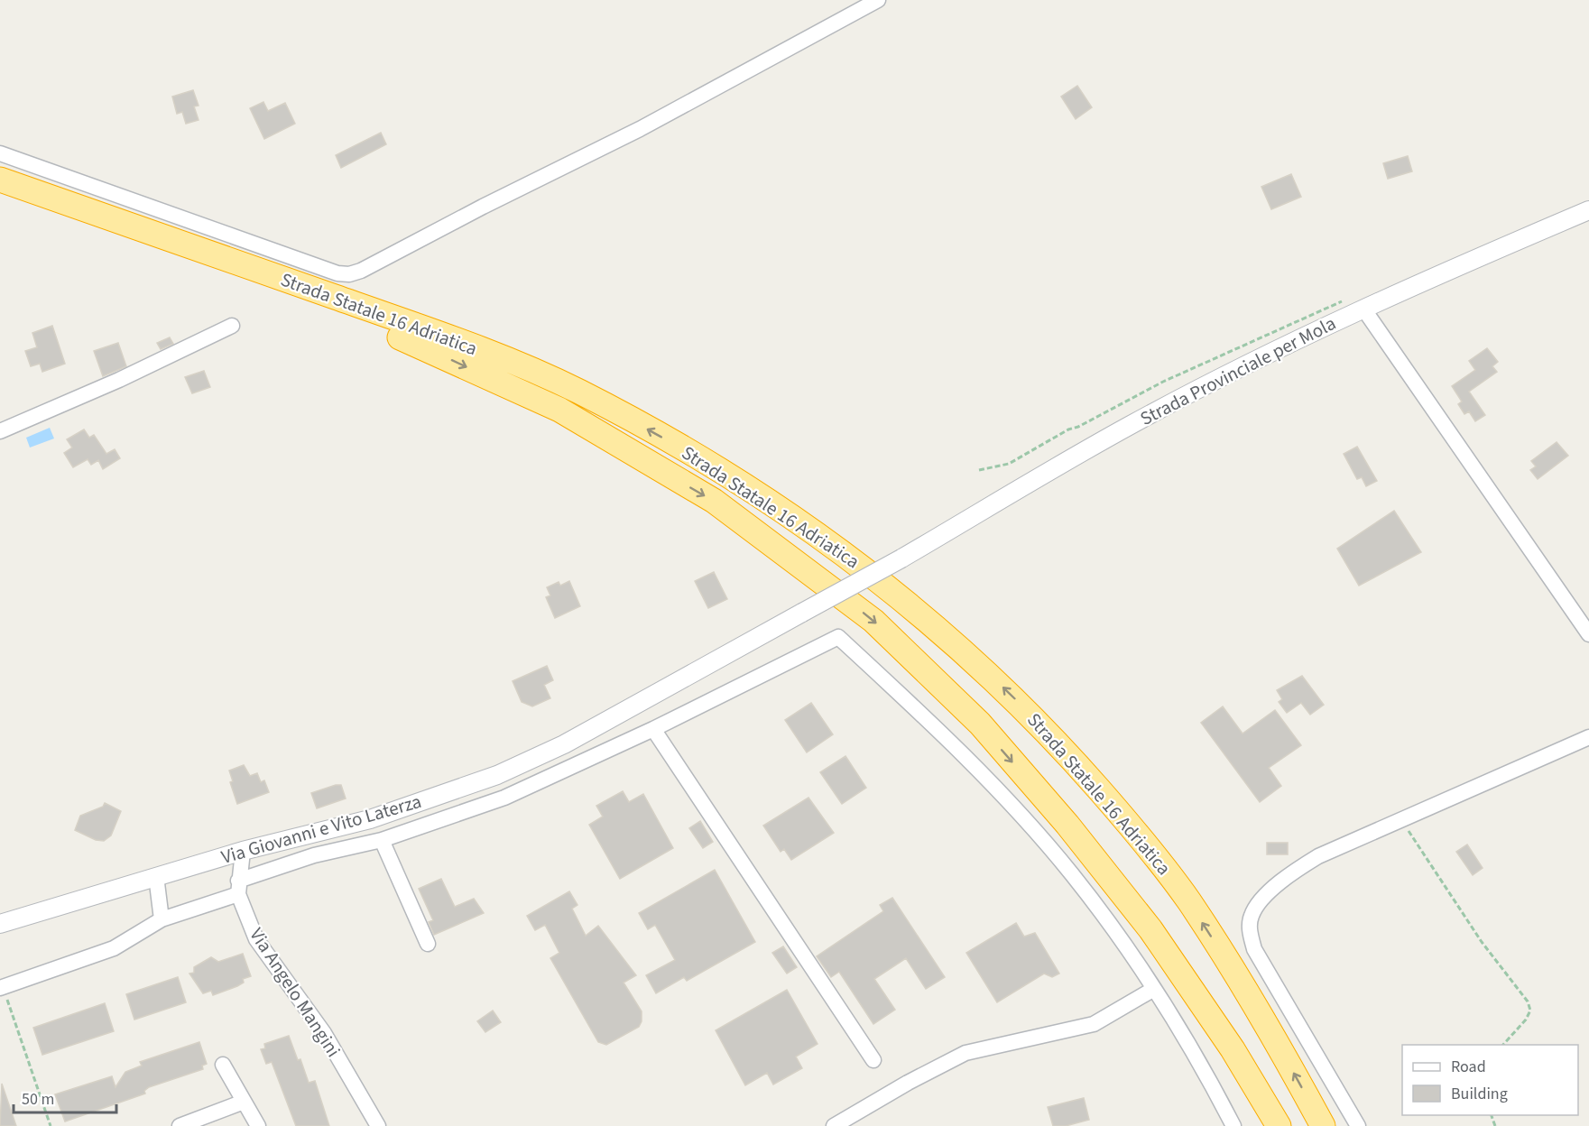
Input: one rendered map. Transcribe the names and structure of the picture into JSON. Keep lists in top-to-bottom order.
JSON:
{
  "streets": {
    "highway": ["Strada Statale 16 Adriatica"],
    "street": ["Strada Provinciale per Mola", "Via Giovanni e Vito Laterza", "Via Angelo Mangini"]
  },
  "crossings": [
    ["Strada Provinciale per Mola", "Via Giovanni e Vito Laterza"]
  ],
  "legend": ["Road", "Building"],
  "scale_bar": "50 m"
}
